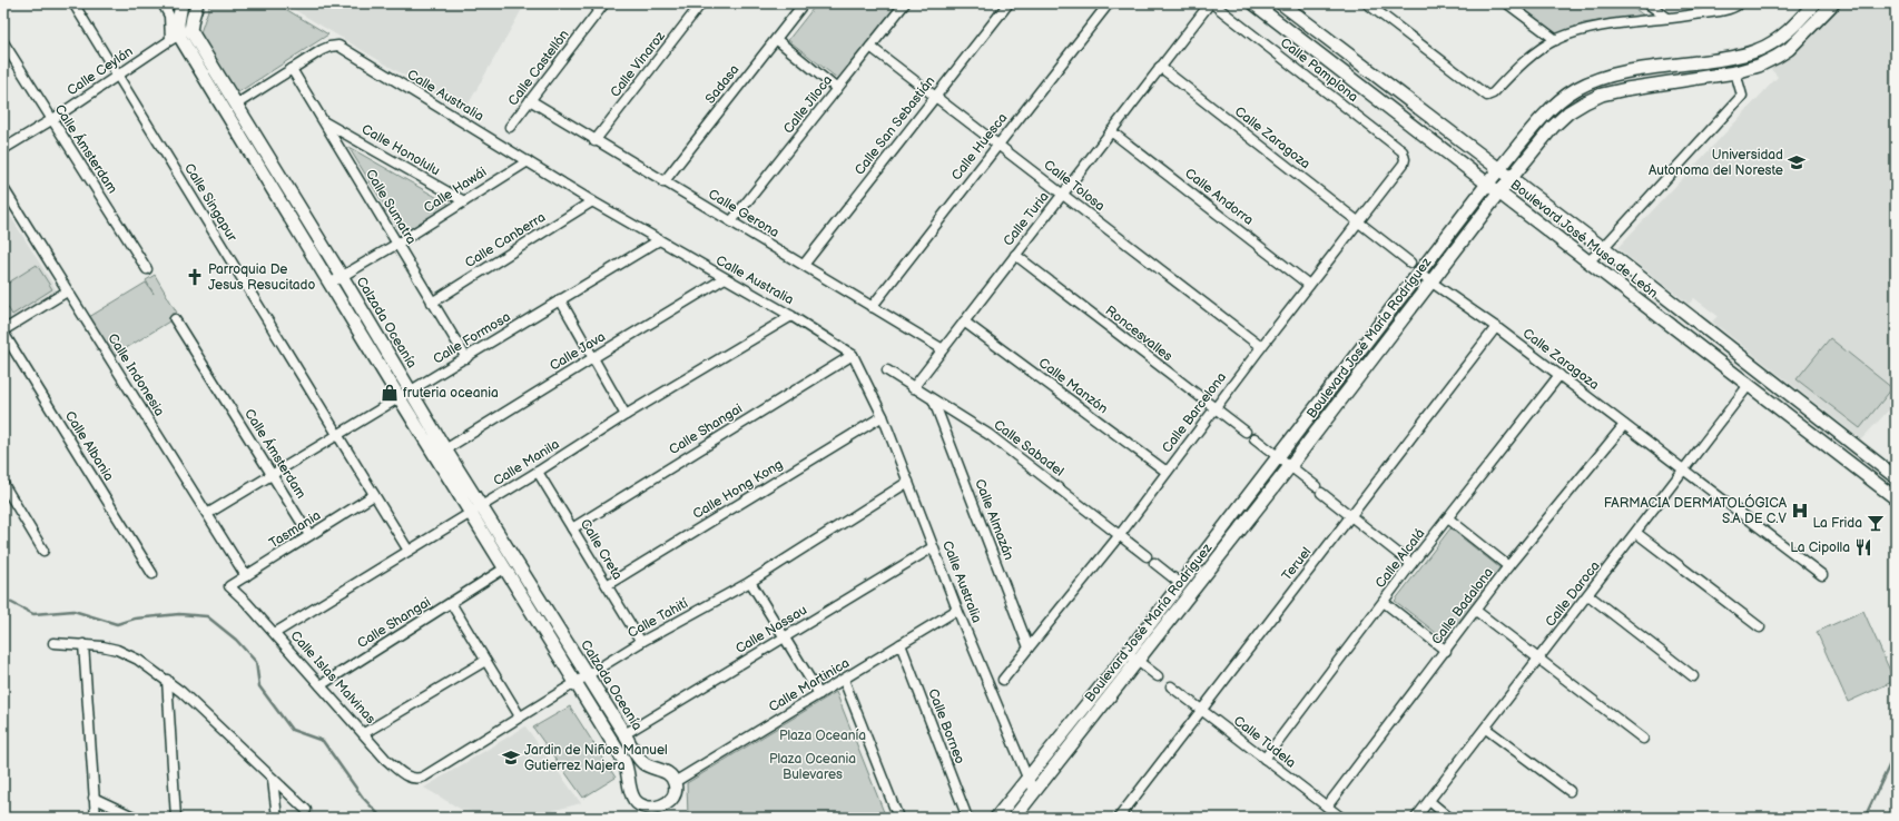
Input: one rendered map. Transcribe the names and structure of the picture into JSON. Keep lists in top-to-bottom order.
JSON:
{
  "streets": {
    "street": [
      "Calle Vinaroz",
      "Calle Castellón",
      "Calle Pamplona",
      "Calle Ceylán",
      "Sadasa",
      "Calle Australia",
      "Calle Jiloca",
      "Calle San Sebastián",
      "Calle Zaragoza",
      "Calle Huesca",
      "Calle Ámsterdam",
      "Calle Honolulu",
      "Calle Tolosa",
      "Calle Hawái",
      "Calle Andorra",
      "Calle Singapur",
      "Calle Sumatra",
      "Calle Gerona",
      "Calle Turia",
      "Boulevard José Musa de León",
      "Calle Canberra",
      "Calzada Oceanía",
      "Roncesvalles",
      "Calle Formosa",
      "Boulevard José María Rodríguez",
      "Calle Java",
      "Calle Indonesia",
      "Calle Manzón",
      "Calle Barcelona",
      "Calle Shangai",
      "Calle Albania",
      "Calle Sabadel",
      "Calle Manila",
      "Calle Hong Kong",
      "Calle Almazán",
      "Tasmania",
      "Calle Creta",
      "Calle Alcalá",
      "Teruel",
      "Calle Daroca",
      "Calle Badalona",
      "Calle Tahití",
      "Calle Nassau",
      "Calle Islas Malvinas",
      "Calle Martinica",
      "Calle Borneo",
      "Calle Tudela"
    ]
  },
  "crossings": [
    ["Calle Vinaroz", "Calle Gerona"],
    ["Calle Castellón", "Calle Gerona"],
    ["Calle Pamplona", "Calle Turia"],
    ["Calle Pamplona", "Calle Barcelona"],
    ["Calle Ceylán", "Calle Ámsterdam"],
    ["Calle Ceylán", "Calle Singapur"],
    ["Calle Ceylán", "Calzada Oceanía"],
    ["Sadasa", "Calle Gerona"],
    ["Calle Australia", "Calle Hawái"],
    ["Calle Australia", "Calle Sumatra"],
    ["Calle Australia", "Calle Canberra"],
    ["Calle Australia", "Calzada Oceanía"],
    ["Calle Australia", "Calle Formosa"],
    ["Calle Australia", "Boulevard José María Rodríguez"],
    ["Calle Australia", "Calle Java"],
    ["Calle Australia", "Calle Shangai"],
    ["Calle Australia", "Calle Manila"],
    ["Calle Australia", "Calle Hong Kong"],
    ["Calle Australia", "Calle Tahití"],
    ["Calle Australia", "Calle Nassau"],
    ["Calle Australia", "Calle Martinica"],
    ["Calle Jiloca", "Calle Tolosa"],
    ["Calle Jiloca", "Calle Gerona"],
    ["Calle San Sebastián", "Calle Tolosa"],
    ["Calle San Sebastián", "Calle Gerona"],
    ["Calle Zaragoza", "Calle Turia"],
    ["Calle Zaragoza", "Boulevard José María Rodríguez"],
    ["Calle Zaragoza", "Calle Barcelona"],
    ["Calle Zaragoza", "Calle Alcalá"],
    ["Calle Zaragoza", "Teruel"],
    ["Calle Zaragoza", "Calle Daroca"],
    ["Calle Zaragoza", "Calle Badalona"],
    ["Calle Huesca", "Calle Tolosa"],
    ["Calle Huesca", "Calle Gerona"],
    ["Calle Ámsterdam", "Calle Formosa"],
    ["Calle Ámsterdam", "Tasmania"],
    ["Calle Honolulu", "Calle Hawái"],
    ["Calle Honolulu", "Calle Sumatra"],
    ["Calle Tolosa", "Calle Turia"],
    ["Calle Tolosa", "Calle Barcelona"],
    ["Calle Hawái", "Calle Sumatra"],
    ["Calle Hawái", "Calzada Oceanía"],
    ["Calle Andorra", "Calle Turia"],
    ["Calle Andorra", "Calle Barcelona"],
    ["Calle Singapur", "Calle Formosa"],
    ["Calle Singapur", "Calle Manila"],
    ["Calle Singapur", "Tasmania"],
    ["Calle Sumatra", "Calle Canberra"],
    ["Calle Sumatra", "Calle Formosa"],
    ["Calle Gerona", "Calle Turia"],
    ["Calle Turia", "Roncesvalles"],
    ["Calle Turia", "Calle Manzón"],
    ["Calle Turia", "Calle Sabadel"],
    ["Boulevard José Musa de León", "Boulevard José María Rodríguez"],
    ["Boulevard José Musa de León", "Calle Daroca"],
    ["Calzada Oceanía", "Calle Formosa"],
    ["Calzada Oceanía", "Calle Java"],
    ["Calzada Oceanía", "Calle Shangai"],
    ["Calzada Oceanía", "Calle Manila"],
    ["Calzada Oceanía", "Calle Tahití"],
    ["Calzada Oceanía", "Calle Nassau"],
    ["Calzada Oceanía", "Calle Martinica"],
    ["Roncesvalles", "Calle Barcelona"],
    ["Calle Formosa", "Calle Indonesia"],
    ["Calle Indonesia", "Tasmania"],
    ["Calle Manzón", "Calle Barcelona"],
    ["Calle Barcelona", "Calle Sabadel"],
    ["Calle Barcelona", "Calle Almazán"],
    ["Calle Shangai", "Calle Creta"],
    ["Calle Shangai", "Calle Islas Malvinas"],
    ["Calle Sabadel", "Calle Almazán"],
    ["Calle Manila", "Calle Creta"],
    ["Calle Manila", "Calle Islas Malvinas"],
    ["Calle Hong Kong", "Calle Creta"],
    ["Tasmania", "Calle Islas Malvinas"],
    ["Calle Creta", "Calle Tahití"],
    ["Calle Alcalá", "Calle Tudela"],
    ["Teruel", "Calle Tudela"],
    ["Calle Badalona", "Calle Tudela"],
    ["Calle Tahití", "Calle Islas Malvinas"],
    ["Calle Martinica", "Calle Borneo"]
  ],
  "parks": ["Plaza Oceanía", "Plaza Oceania Bulevares"],
  "places": {
    "school or university": ["Universidad Autonoma del Noreste", "Jardin de Niños Manuel Gutierrez Najera"],
    "church": ["Parroquia De Jesus Resucitado"],
    "shop": ["fruteria oceania"],
    "hospital": ["FARMACIA DERMATOLÓGICA S.A DE C.V"],
    "bar": ["La Frida"],
    "restaurant": ["La Cipolla"]
  }
}
